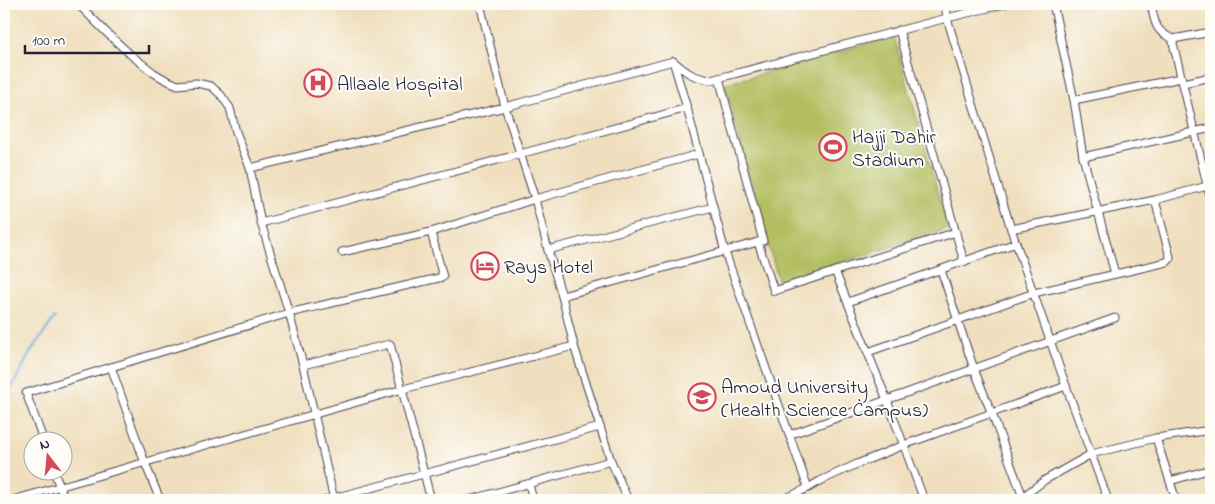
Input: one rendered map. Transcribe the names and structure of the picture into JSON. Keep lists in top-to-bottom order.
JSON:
{
  "places": {
    "hospital": ["Allaale Hospital"],
    "sports": ["Hajji Dahir Stadium"],
    "hotel": ["Rays Hotel"],
    "school or university": ["Amoud University (Health Science Campus)"]
  },
  "scale_bar": "100 m",
  "north": "top"
}
